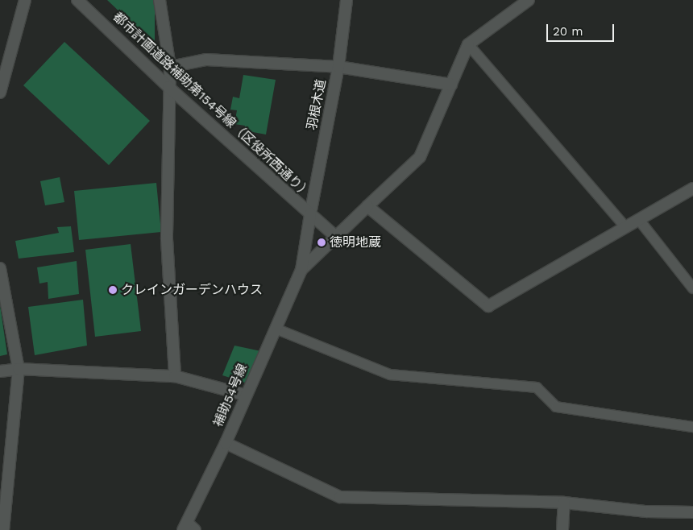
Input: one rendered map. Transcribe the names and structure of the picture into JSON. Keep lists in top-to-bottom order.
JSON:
{
  "streets": {
    "street": ["羽根木道", "都市計画道路補助第154号線（区役所西通り）", "補助54号線"]
  },
  "crossings": [
    ["羽根木道", "都市計画道路補助第154号線（区役所西通り）"],
    ["羽根木道", "補助54号線"],
    ["都市計画道路補助第154号線（区役所西通り）", "補助54号線"]
  ],
  "places": ["徳明地蔵", "クレインガーデンハウス"],
  "scale_bar": "20 m"
}
